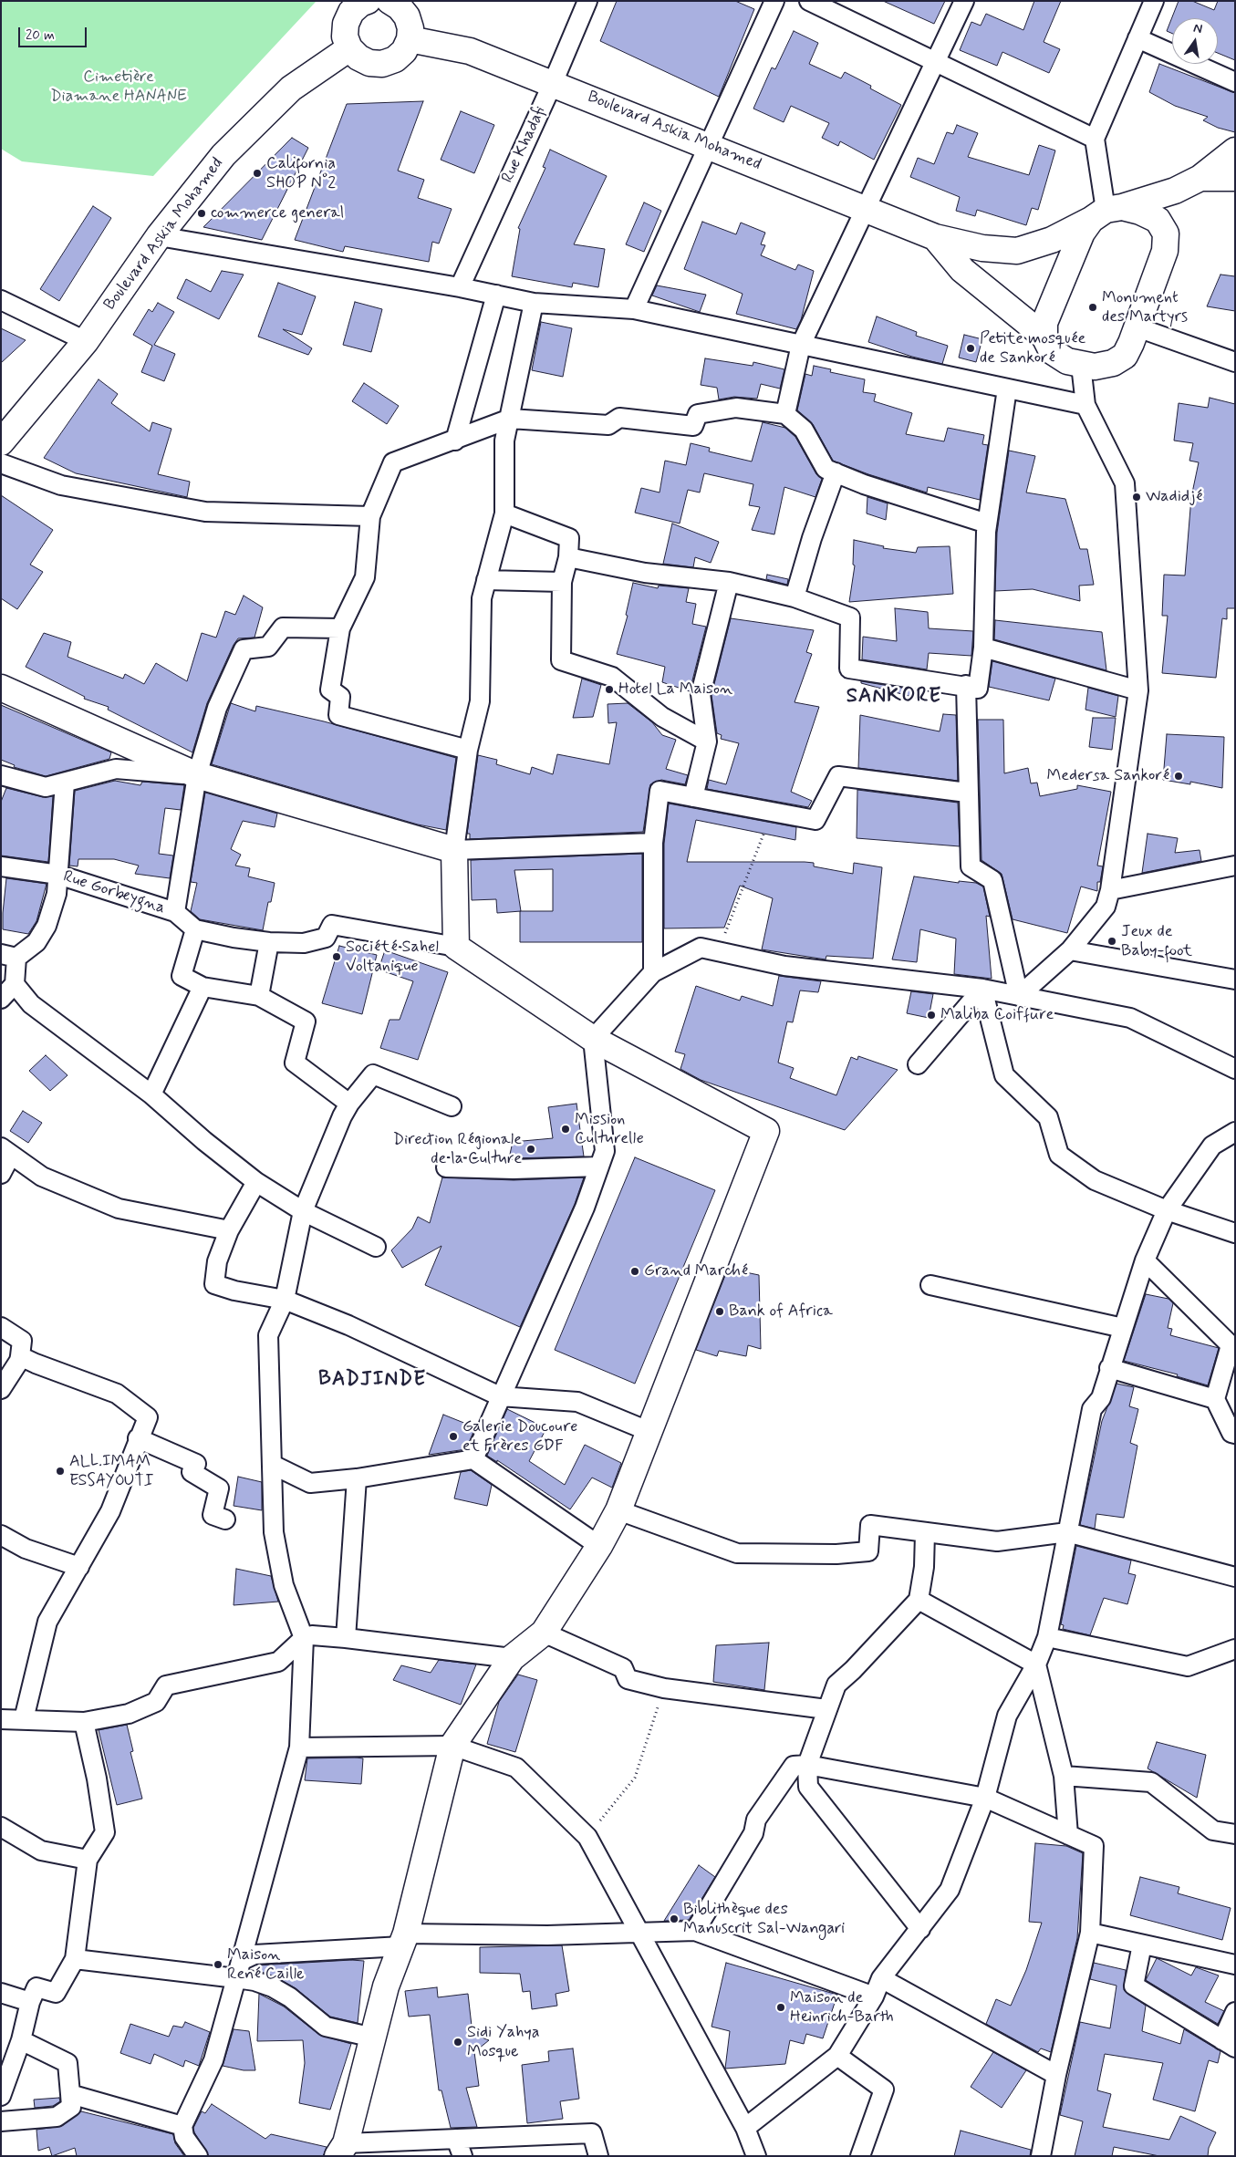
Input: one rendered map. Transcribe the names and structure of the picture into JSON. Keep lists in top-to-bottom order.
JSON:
{
  "streets": {
    "street": ["Boulevard Askia Mohamed", "Rue Khadafi", "Rue Gorbeygna"]
  },
  "crossings": [
    ["Boulevard Askia Mohamed", "Rue Khadafi"]
  ],
  "districts": ["SANKORE", "BADJINDE"],
  "parks": ["Cimetière Diamane HANANE"],
  "places": [
    "California SHOP N°2",
    "commerce general",
    "Monument des Martyrs",
    "Petite mosquée de Sankoré",
    "Wadidjé",
    "Hotel La Maison",
    "Medersa Sankoré",
    "Jeux de Baby-foot",
    "Société Sahel Voltanique",
    "Maliba Coiffure",
    "Mission Culturelle",
    "Direction Régionale de la Culture",
    "Grand Marché",
    "Bank of Africa",
    "Galerie Doucoure et Frères GDF",
    "ALL.IMAM ESSAYOUTI",
    "Biblithèque des Manuscrit Sal-Wangari",
    "Maison René Caille",
    "Maison de Heinrich-Barth",
    "Sidi Yahya Mosque"
  ],
  "scale_bar": "20 m",
  "north": "top"
}
